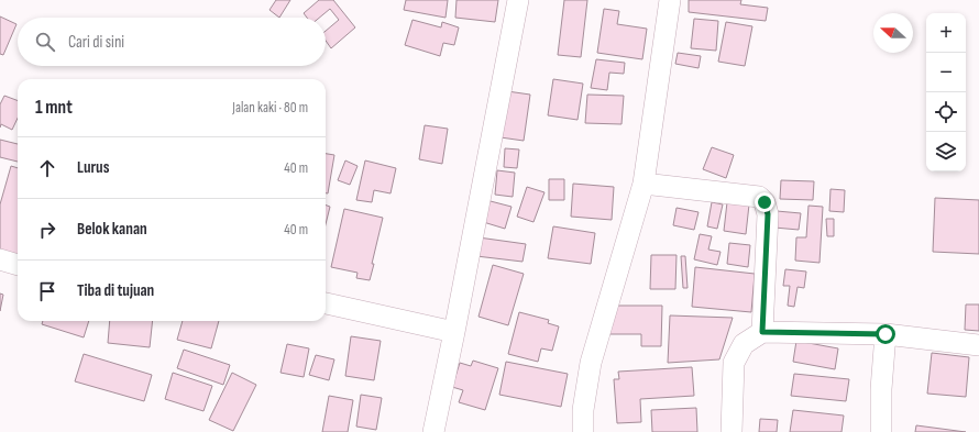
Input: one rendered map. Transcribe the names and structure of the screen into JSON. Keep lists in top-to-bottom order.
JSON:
{
  "north": "left",
  "page": {
    "map_buttons": ["+", "−"],
    "search": "Cari di sini",
    "heading": ["1 mnt", "Jalan kaki · 80 m"],
    "list": [
      ["Lurus", "40 m"],
      ["Belok kanan", "40 m"],
      "Tiba di tujuan"
    ]
  }
}
